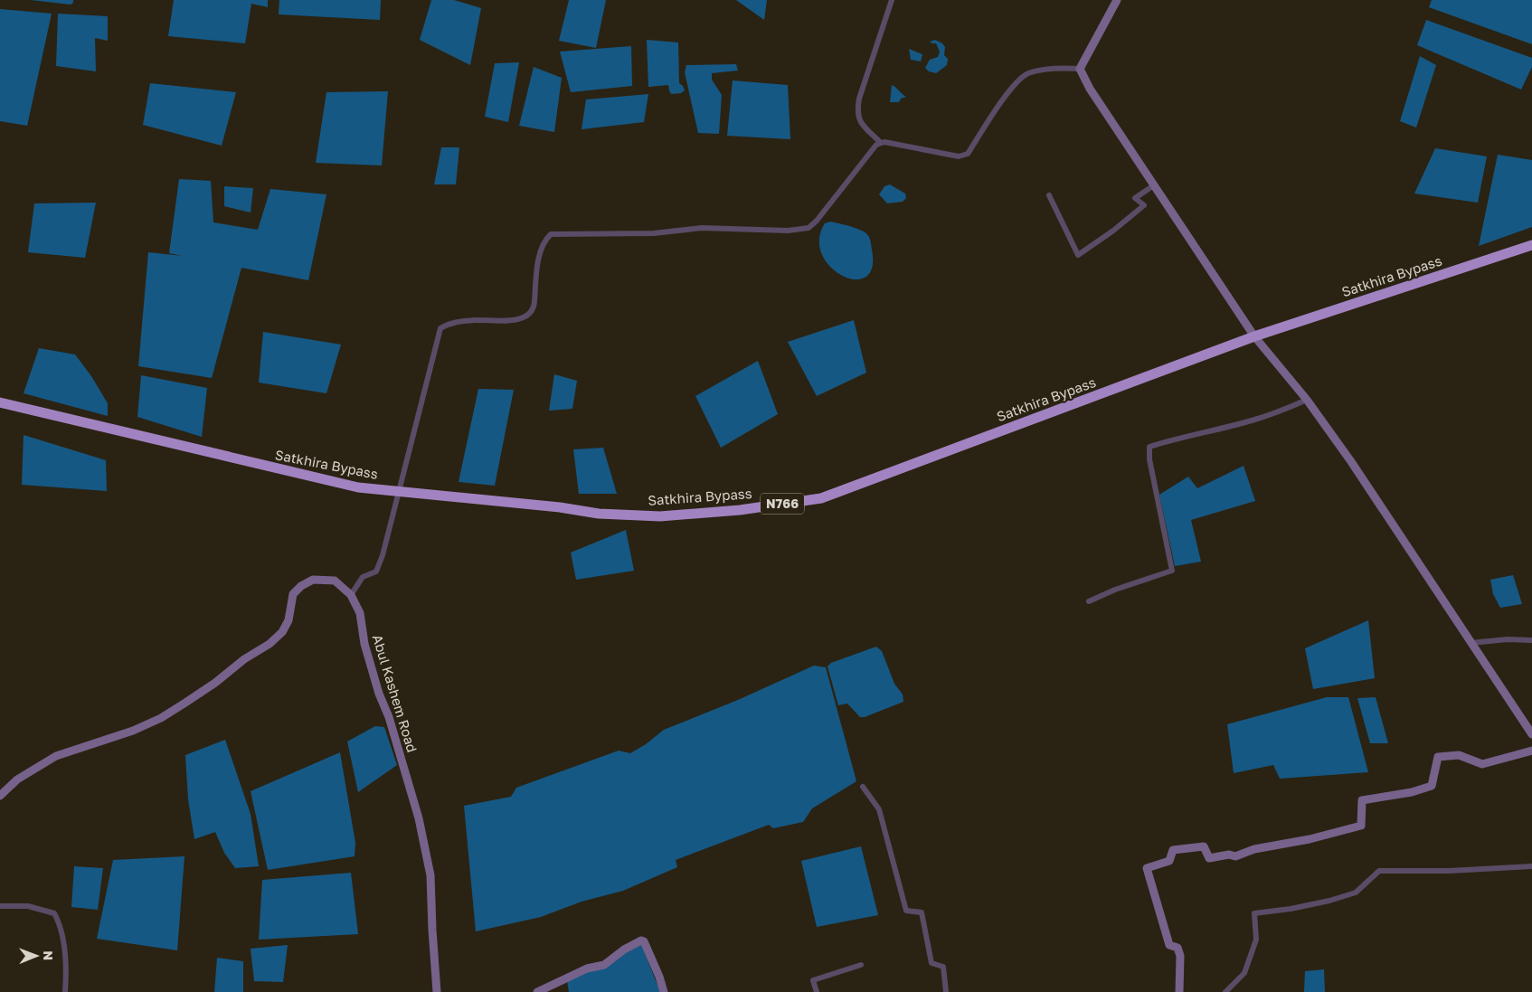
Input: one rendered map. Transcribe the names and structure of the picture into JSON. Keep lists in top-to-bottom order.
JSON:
{
  "streets": {
    "highway": ["Satkhira Bypass", "N766"],
    "street": ["Abul Kashem Road"]
  },
  "north": "right"
}
